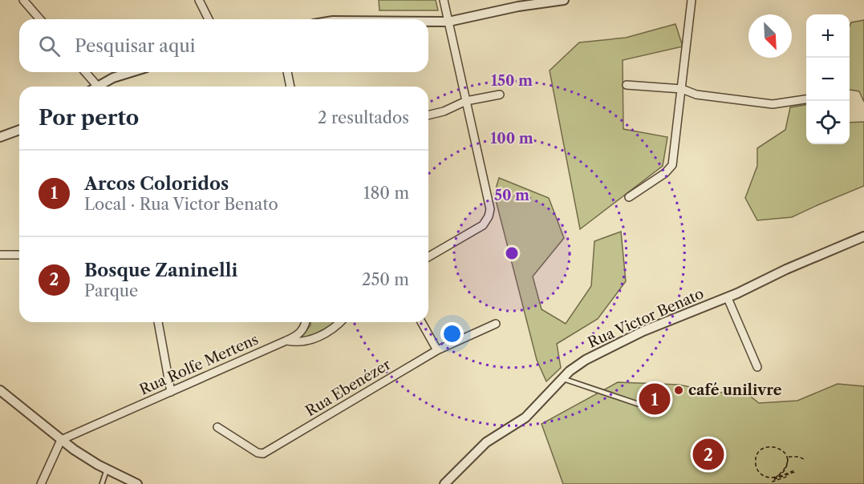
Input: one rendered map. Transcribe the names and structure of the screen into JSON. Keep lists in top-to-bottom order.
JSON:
{
  "streets": {
    "street": ["Rua Victor Benato", "Rua Rolfe Mertens", "Rua Ebenézer"]
  },
  "places": ["café unilivre"],
  "north": "bottom right",
  "page": {
    "map_buttons": ["+", "−"],
    "search": "Pesquisar aqui",
    "heading": ["Por perto", "2 resultados"],
    "list": [
      {
        "mark": "1",
        "name": "Arcos Coloridos",
        "note": "Local · Rua Victor Benato",
        "value": "180 m"
      },
      {
        "mark": "2",
        "name": "Bosque Zaninelli",
        "note": "Parque",
        "value": "250 m"
      }
    ],
    "pins": ["1", "2"]
  },
  "rings": ["150 m", "100 m", "50 m"]
}
